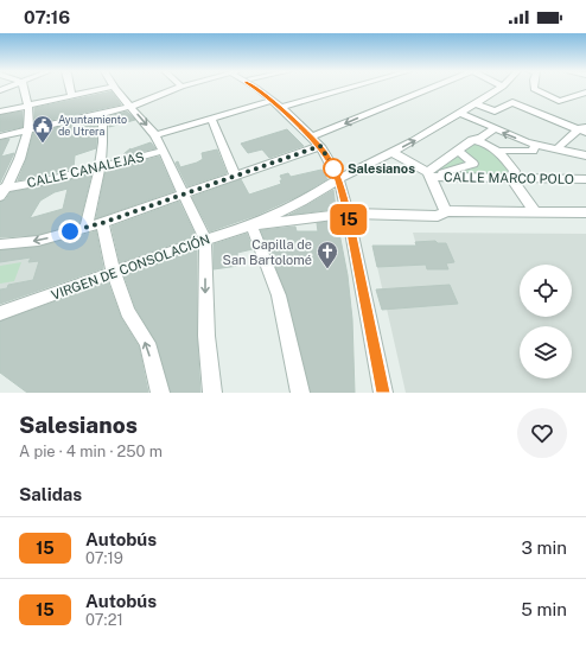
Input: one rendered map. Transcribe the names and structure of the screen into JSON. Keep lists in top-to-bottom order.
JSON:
{
  "streets": {
    "street": ["CALLE CANALEJAS", "CALLE MARCO POLO", "VIRGEN DE CONSOLACIÓN"]
  },
  "places": {
    "public building": ["Ayuntamiento de Utrera"],
    "other": ["Salesianos"],
    "church": ["Capilla de San Bartolomé"]
  },
  "lines": ["bus line 15"],
  "page": {
    "status": "07:16",
    "on_map": "15",
    "heading": [
      ["Salesianos", "A pie · 4 min · 250 m"],
      "Salidas"
    ],
    "list": [
      {
        "mark": "15",
        "name": "Autobús",
        "note": "07:19",
        "value": "3 min"
      },
      {
        "mark": "15",
        "name": "Autobús",
        "note": "07:21",
        "value": "5 min"
      }
    ]
  }
}
